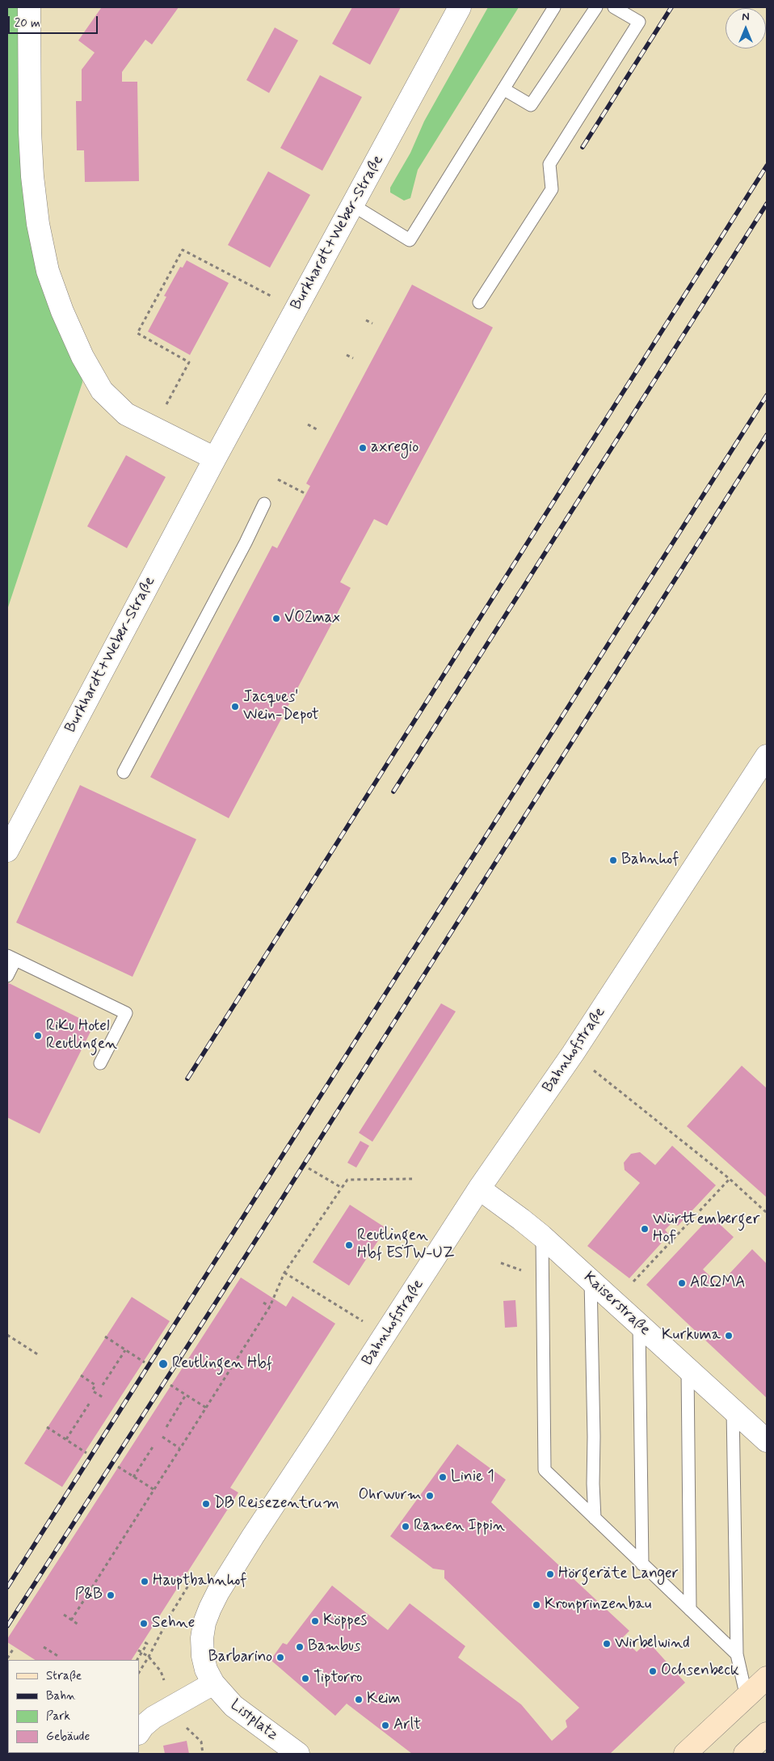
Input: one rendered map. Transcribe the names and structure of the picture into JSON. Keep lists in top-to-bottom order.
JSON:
{
  "streets": {
    "street": [
      "Burkhardt+Weber-Straße",
      "Bahnhofstraße",
      "Kaiserstraße",
      "Listplatz"
    ]
  },
  "crossings": [
    ["Bahnhofstraße", "Kaiserstraße"],
    ["Bahnhofstraße", "Listplatz"]
  ],
  "places": [
    "axregio",
    "VO2max",
    "Jacques' Wein-Depot",
    "Bahnhof",
    "RiKu Hotel Reutlingen",
    "Württemberger Hof",
    "Reutlingen Hbf ESTW-UZ",
    "ARΩMA",
    "Kurkuma",
    "Reutlingen Hbf",
    "Linie 1",
    "Ohrwurm",
    "DB Reisezentrum",
    "Ramen Ippin",
    "Hörgeräte Langer",
    "Hauptbahnhof",
    "P&B",
    "Kronprinzenbau",
    "Köppes",
    "Sehne",
    "Wirbelwind",
    "Bambus",
    "Barbarino",
    "Ochsenbeck",
    "Tiptorro",
    "Keim",
    "Arlt"
  ],
  "legend": [
    "Straße",
    "Bahn",
    "Park",
    "Gebäude"
  ],
  "scale_bar": "20 m",
  "north": "top"
}
